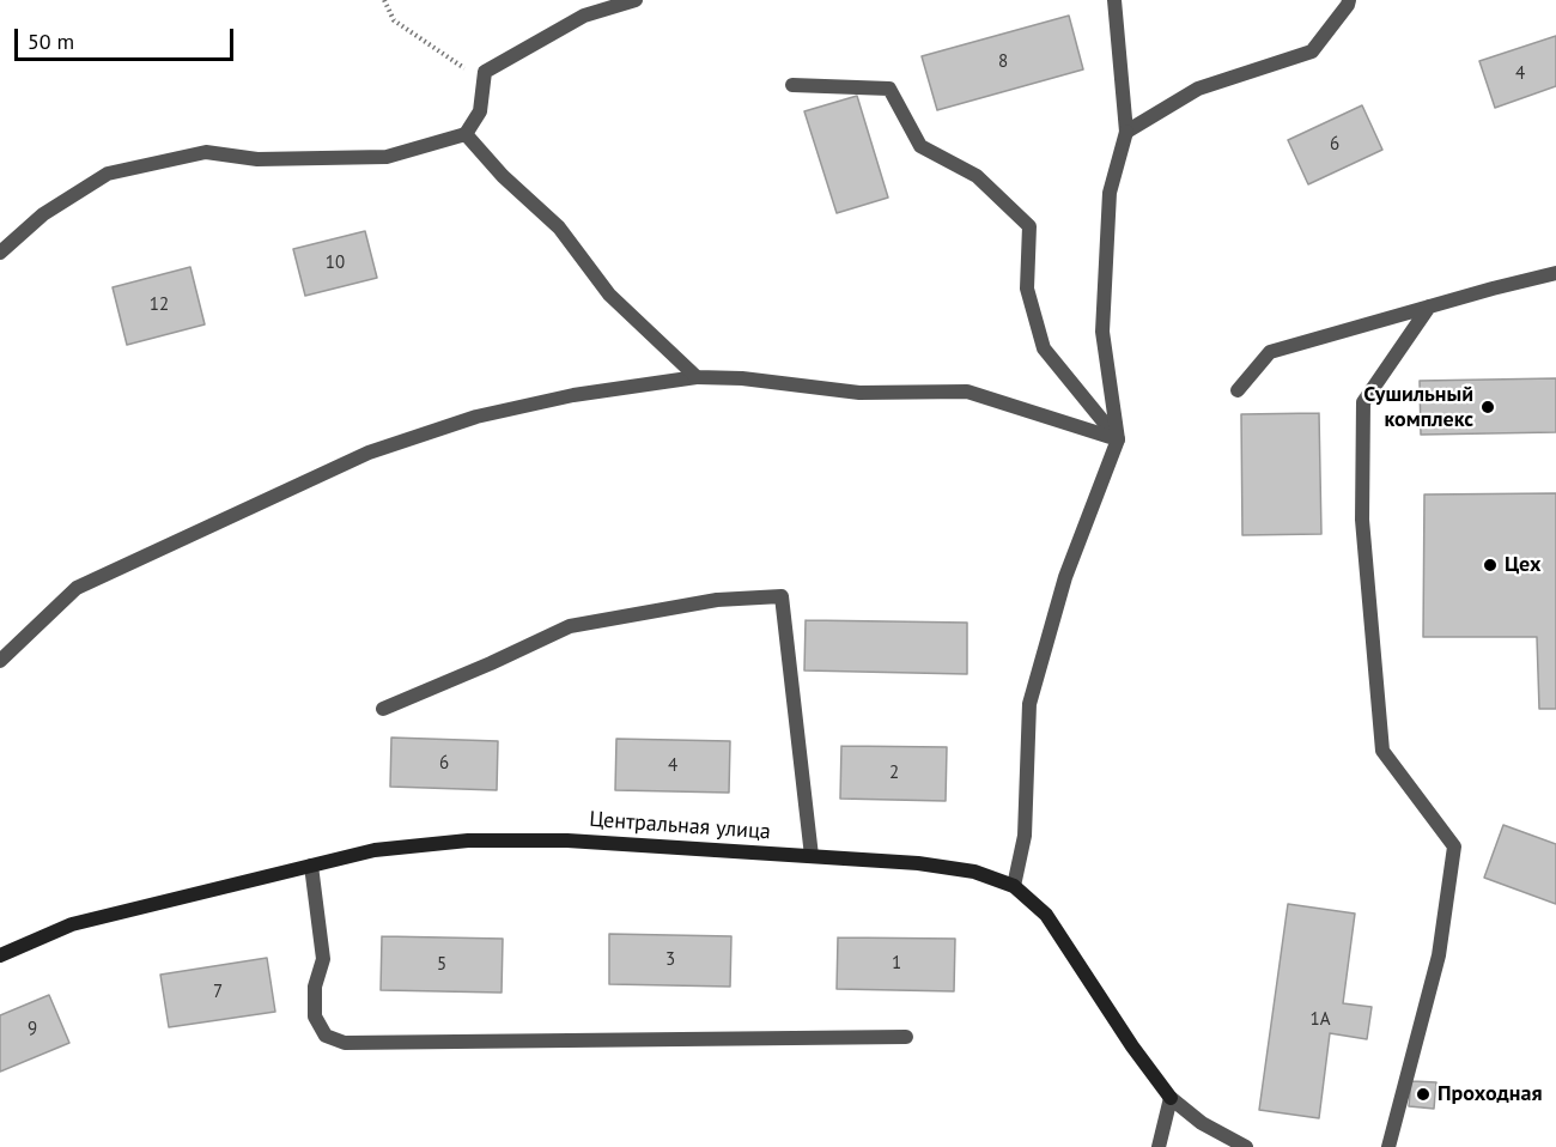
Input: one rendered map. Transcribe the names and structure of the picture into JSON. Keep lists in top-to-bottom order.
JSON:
{
  "streets": {
    "street": ["Центральная улица"]
  },
  "places": ["Сушильный комплекс", "Цех", "Проходная"],
  "house_numbers": [
    "8",
    "4",
    "6",
    "10",
    "12",
    "6",
    "4",
    "2",
    "3",
    "1",
    "5",
    "7",
    "1А",
    "9"
  ],
  "scale_bar": "50 m"
}
